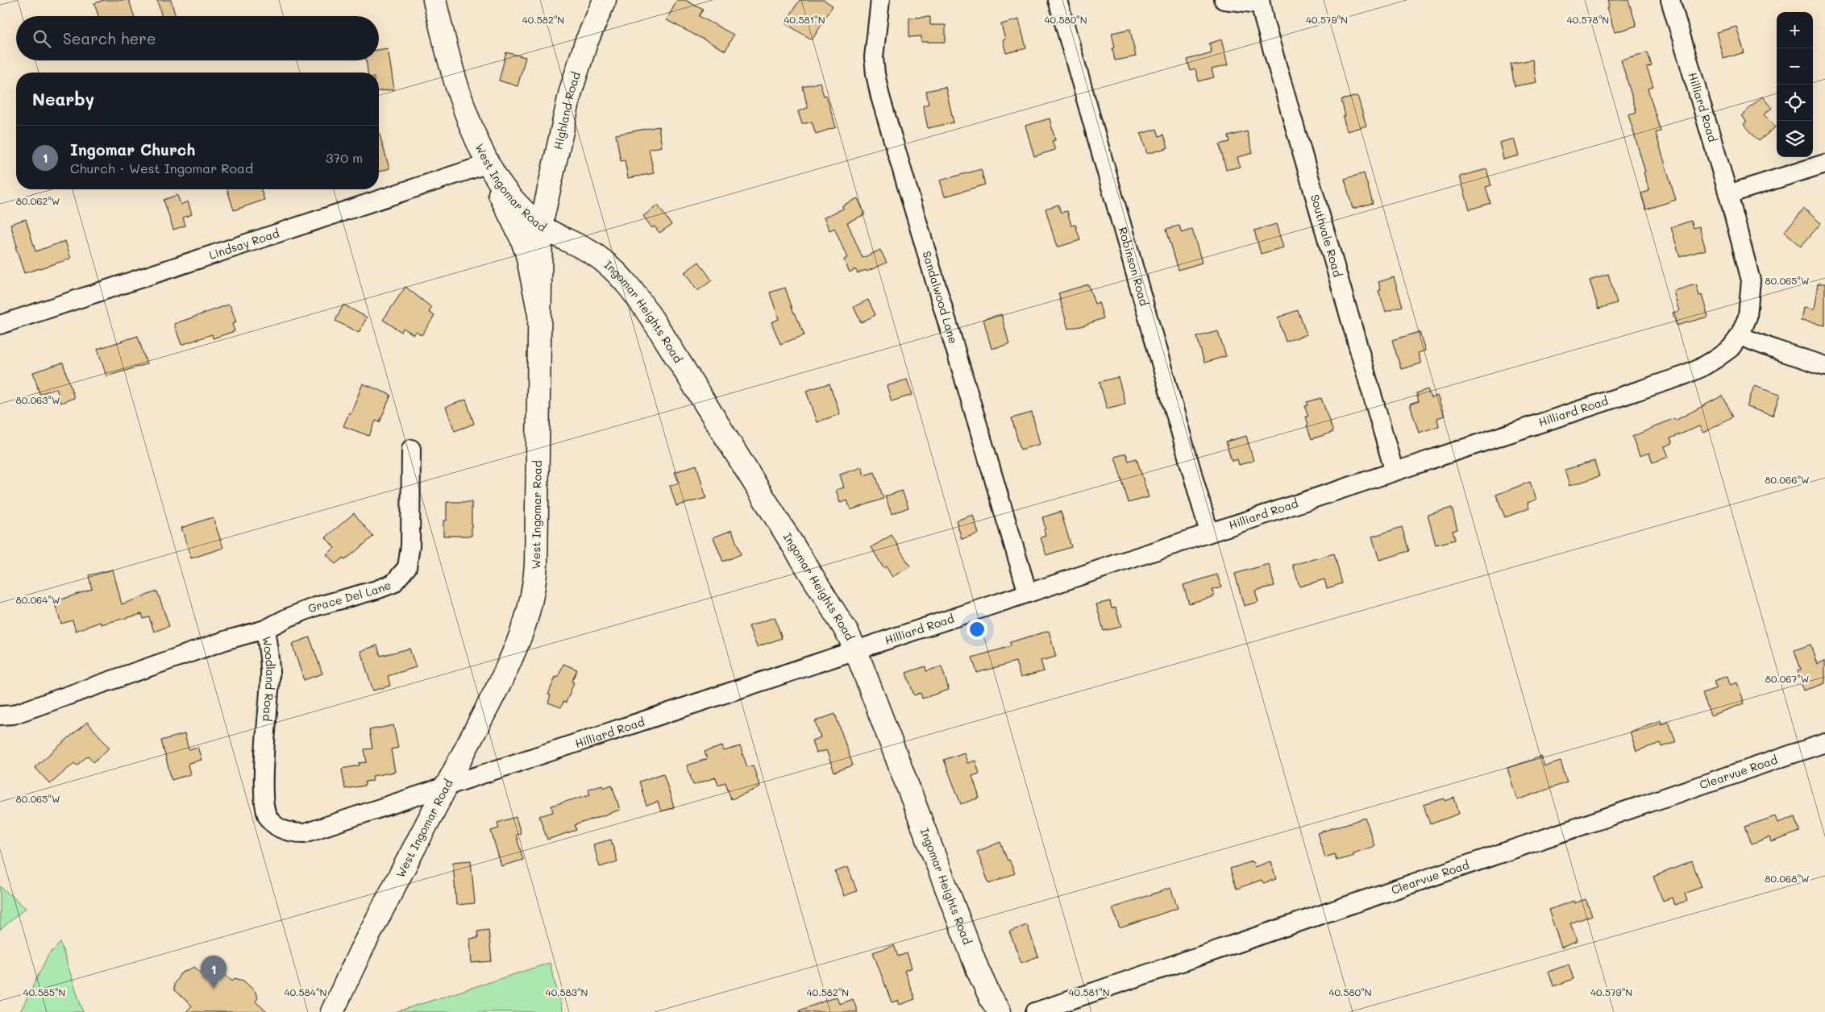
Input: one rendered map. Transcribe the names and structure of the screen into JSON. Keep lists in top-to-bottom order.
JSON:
{
  "streets": {
    "main road": ["Highland Road", "West Ingomar Road", "Ingomar Heights Road"],
    "street": [
      "Hilliard Road",
      "Southvale Road",
      "Lindsay Road",
      "Robinson Road",
      "Sandalwood Lane",
      "Grace Del Lane",
      "Woodland Road",
      "Clearvue Road"
    ]
  },
  "crossings": [
    ["Hilliard Road", "West Ingomar Road"],
    ["Hilliard Road", "Southvale Road"],
    ["Hilliard Road", "Robinson Road"],
    ["Hilliard Road", "Sandalwood Lane"],
    ["Hilliard Road", "Ingomar Heights Road"],
    ["Hilliard Road", "Woodland Road"],
    ["Highland Road", "West Ingomar Road"],
    ["Highland Road", "Ingomar Heights Road"],
    ["West Ingomar Road", "Lindsay Road"],
    ["West Ingomar Road", "Ingomar Heights Road"],
    ["West Ingomar Road", "Woodland Road"],
    ["Grace Del Lane", "Woodland Road"]
  ],
  "page": {
    "map_buttons": ["+", "−"],
    "search": "Search here",
    "heading": "Nearby",
    "list": [
      {
        "mark": "1",
        "name": "Ingomar Church",
        "note": "Church · West Ingomar Road",
        "value": "370 m"
      }
    ],
    "pins": "1"
  },
  "coordinates": [
    "40.582°N",
    "40.581°N",
    "40.580°N",
    "40.579°N",
    "40.578°N",
    "80.062°W",
    "80.065°W",
    "80.063°W",
    "80.066°W",
    "80.064°W",
    "80.067°W",
    "80.068°W",
    "40.585°N",
    "40.584°N",
    "40.583°N"
  ]
}
